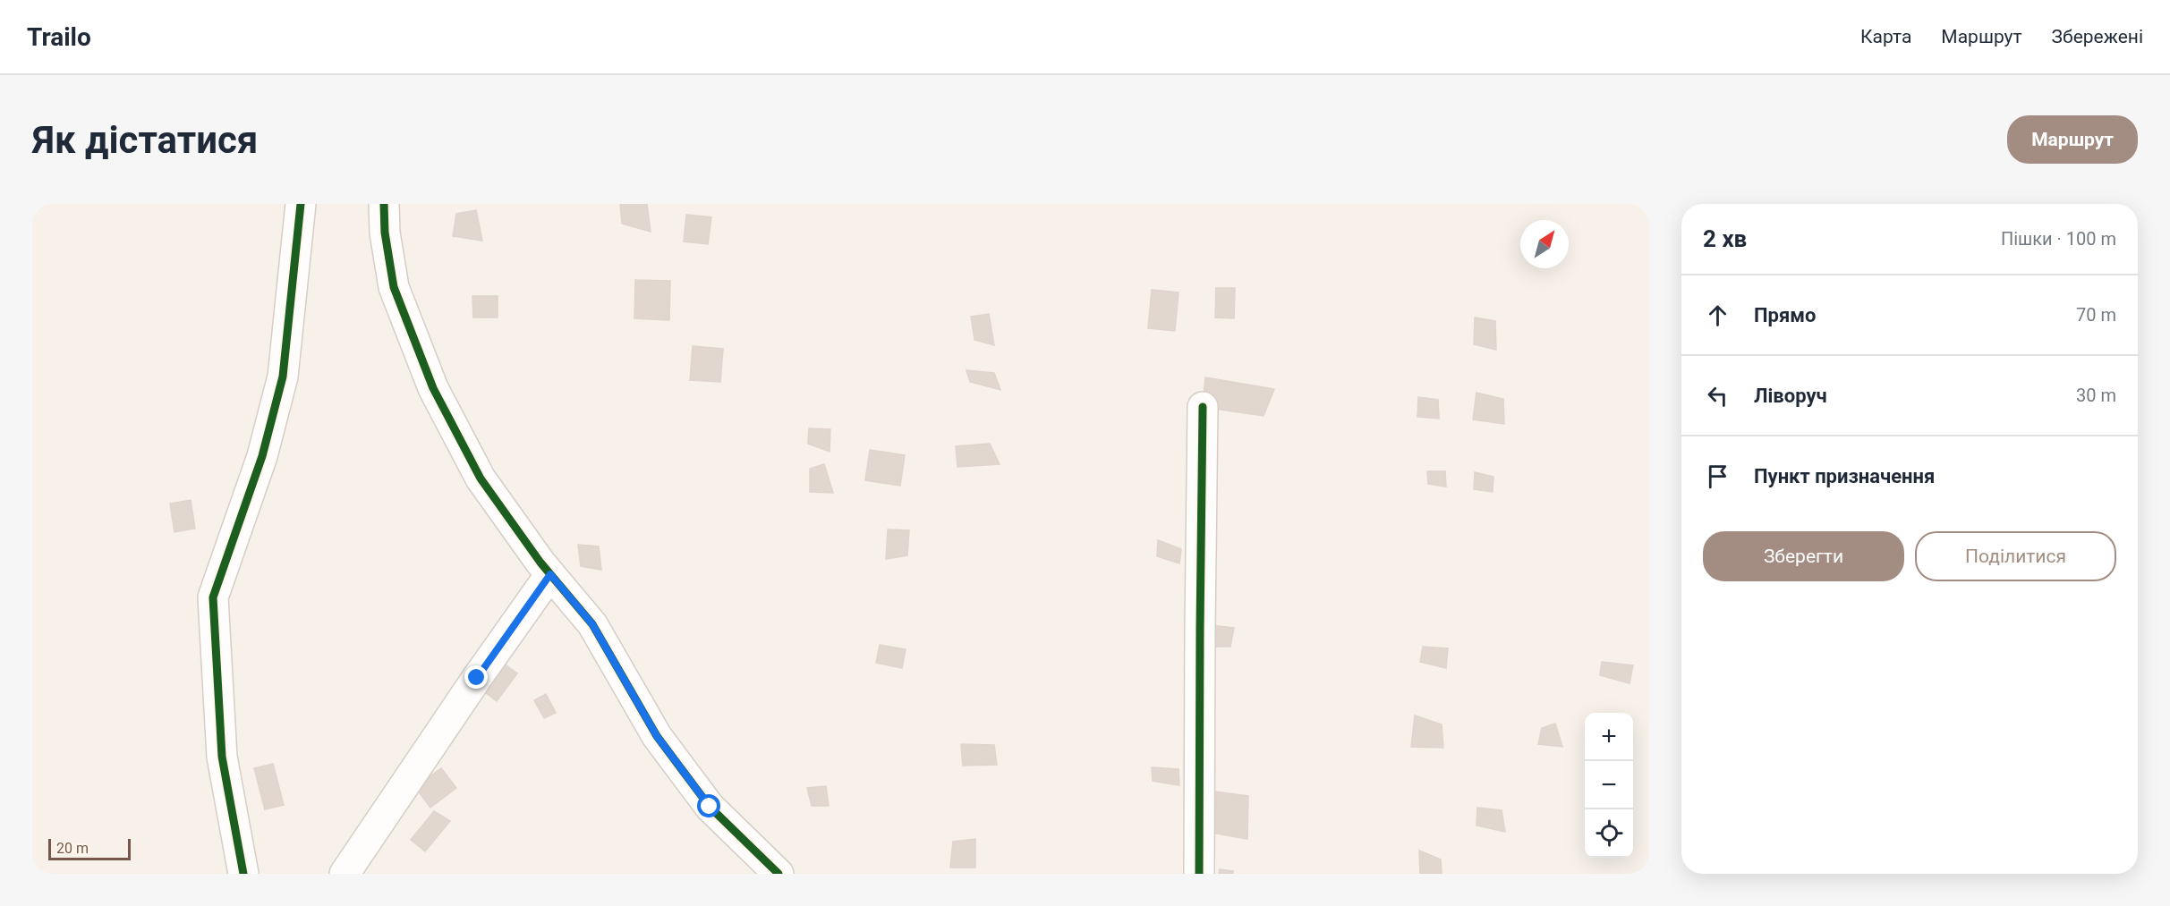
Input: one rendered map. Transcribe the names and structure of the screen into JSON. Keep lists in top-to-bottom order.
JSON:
{
  "scale_bar": "20 m",
  "north": "top right",
  "page": {
    "header": "Trailo",
    "nav": ["Карта", "Маршрут", "Збережені"],
    "buttons": [
      "Маршрут",
      ["Зберегти", "Поділитися"]
    ],
    "title": "Як дістатися",
    "heading": ["2 хв", "Пішки · 100 m"],
    "list": [
      ["Прямо", "70 m"],
      ["Ліворуч", "30 m"],
      "Пункт призначення"
    ],
    "map_buttons": ["+", "−"],
    "scale": "20 m"
  }
}
